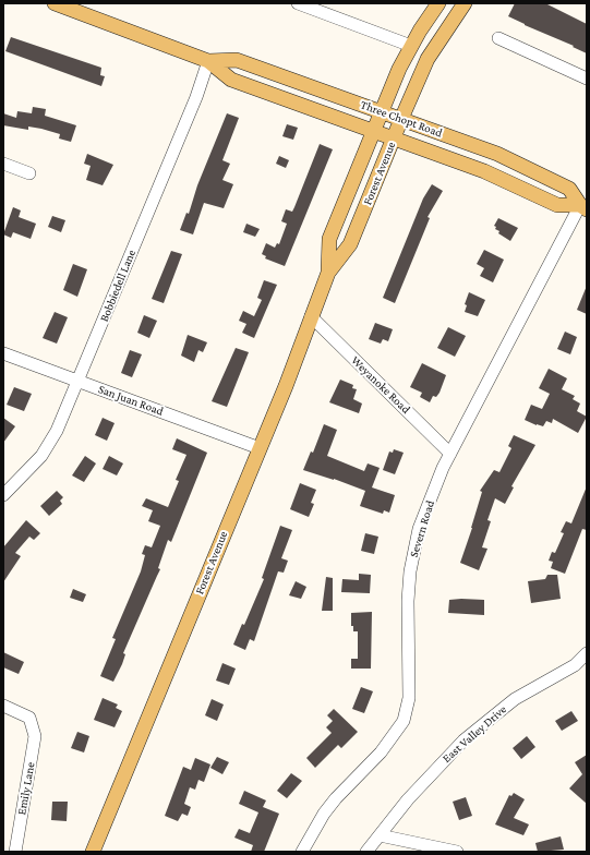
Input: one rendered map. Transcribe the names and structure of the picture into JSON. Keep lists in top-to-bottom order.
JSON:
{
  "streets": {
    "main road": ["Three Chopt Road", "Forest Avenue"],
    "street": [
      "Bobbiedell Lane",
      "Weyanoke Road",
      "San Juan Road",
      "Severn Road",
      "East Valley Drive",
      "Emily Lane"
    ]
  },
  "crossings": [
    ["Three Chopt Road", "Forest Avenue"],
    ["Three Chopt Road", "Bobbiedell Lane"],
    ["Three Chopt Road", "Severn Road"],
    ["Forest Avenue", "Weyanoke Road"],
    ["Forest Avenue", "San Juan Road"],
    ["Bobbiedell Lane", "San Juan Road"],
    ["Weyanoke Road", "Severn Road"]
  ]
}
